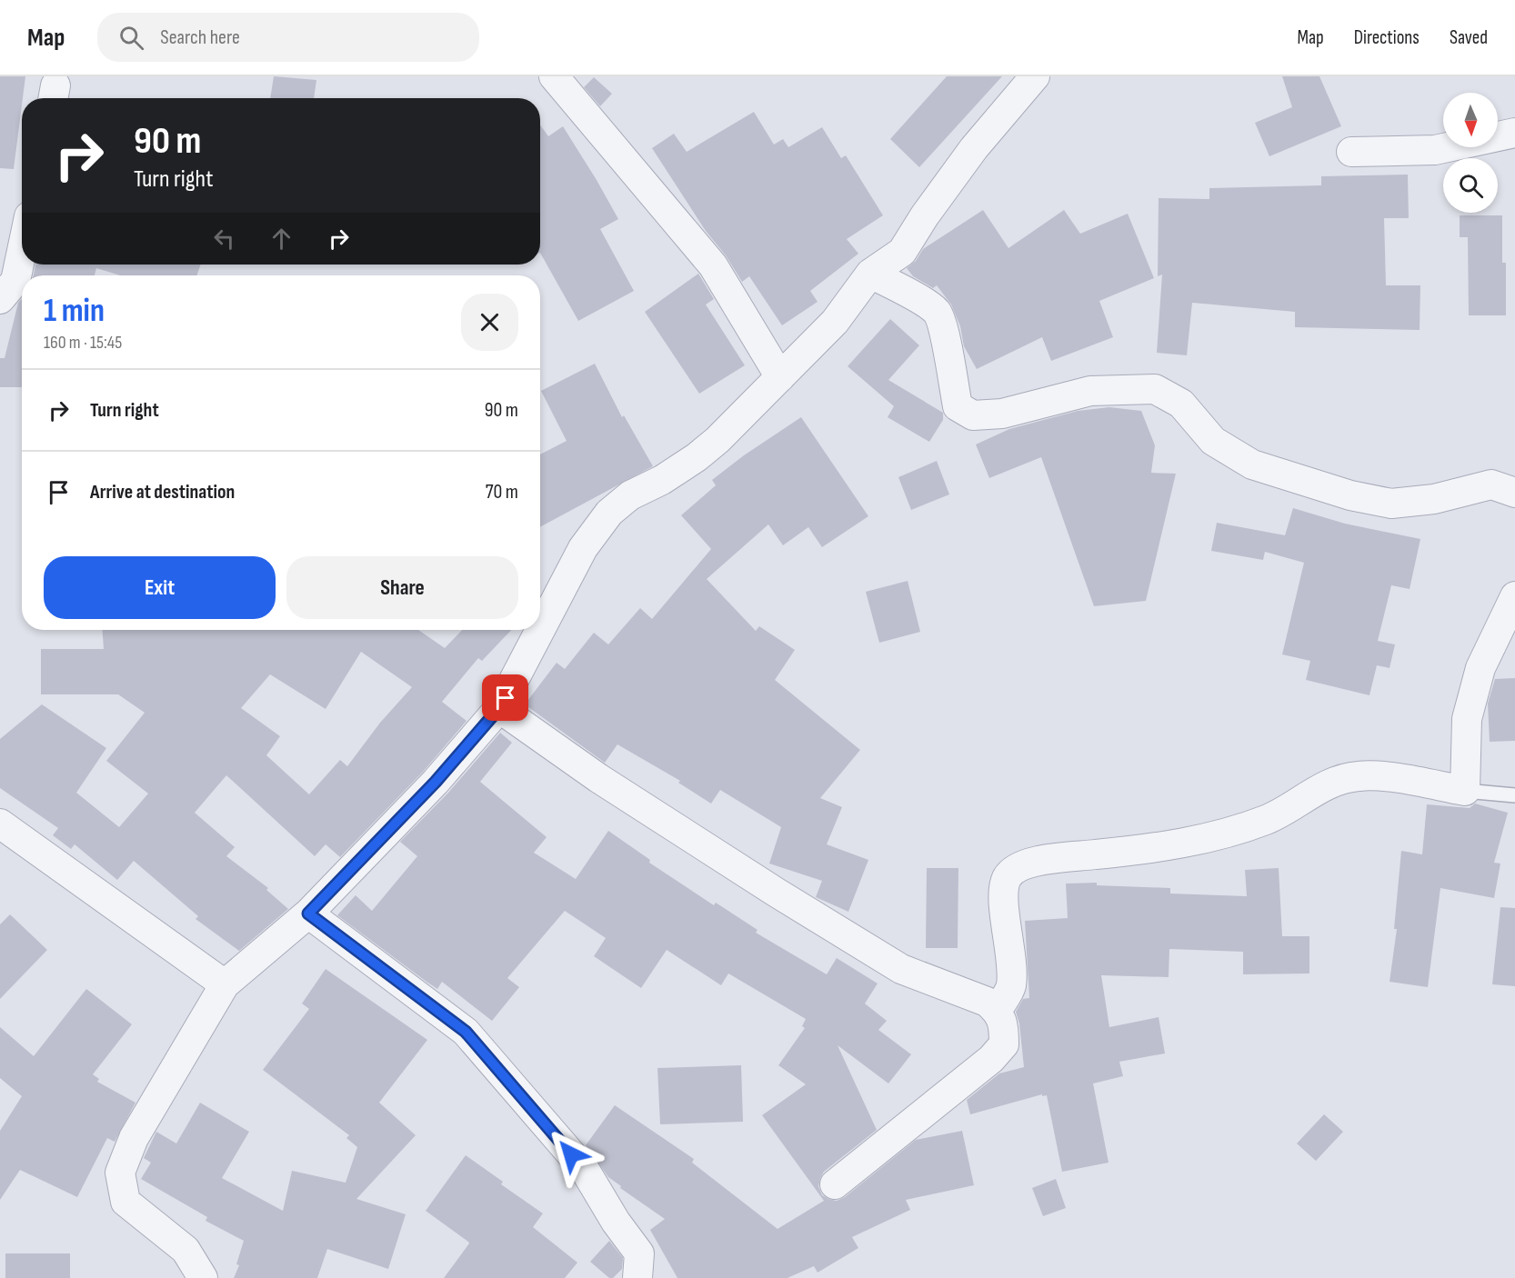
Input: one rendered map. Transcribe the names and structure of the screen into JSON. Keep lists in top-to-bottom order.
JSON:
{
  "north": "bottom",
  "page": {
    "header": "Map",
    "search": "Search here",
    "nav": ["Map", "Directions", "Saved"],
    "turn": ["90 m", "Turn right"],
    "heading": ["1 min", "160 m · 15:45"],
    "list": [
      {
        "name": "Turn right",
        "value": "90 m"
      },
      {
        "name": "Arrive at destination",
        "value": "70 m"
      }
    ],
    "buttons": ["Exit", "Share"]
  }
}
